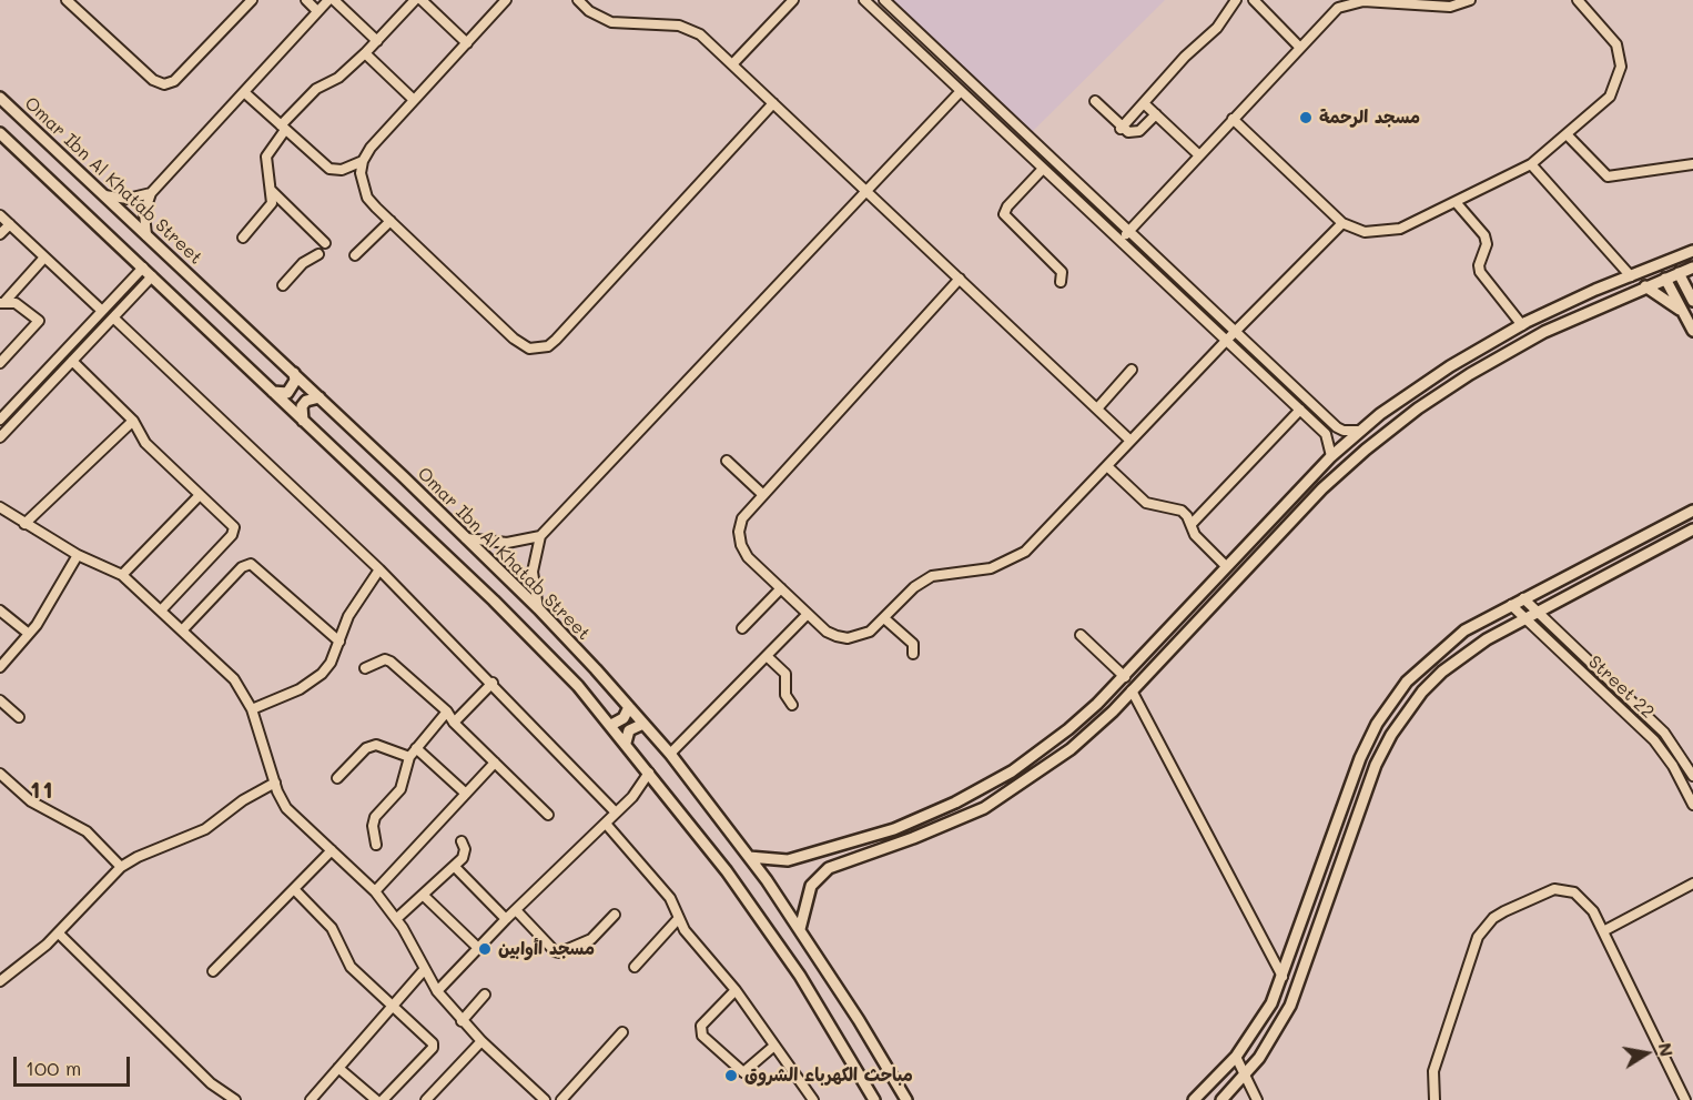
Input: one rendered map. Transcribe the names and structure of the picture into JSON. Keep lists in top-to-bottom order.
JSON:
{
  "streets": {
    "street": ["Omar Ibn Al Khatab Street", "Street 22"]
  },
  "districts": ["11"],
  "places": ["مسجد الرحمة", "مسجد اأوابين", "مباحث الكهرباء الشروق"],
  "scale_bar": "100 m",
  "north": "right"
}
